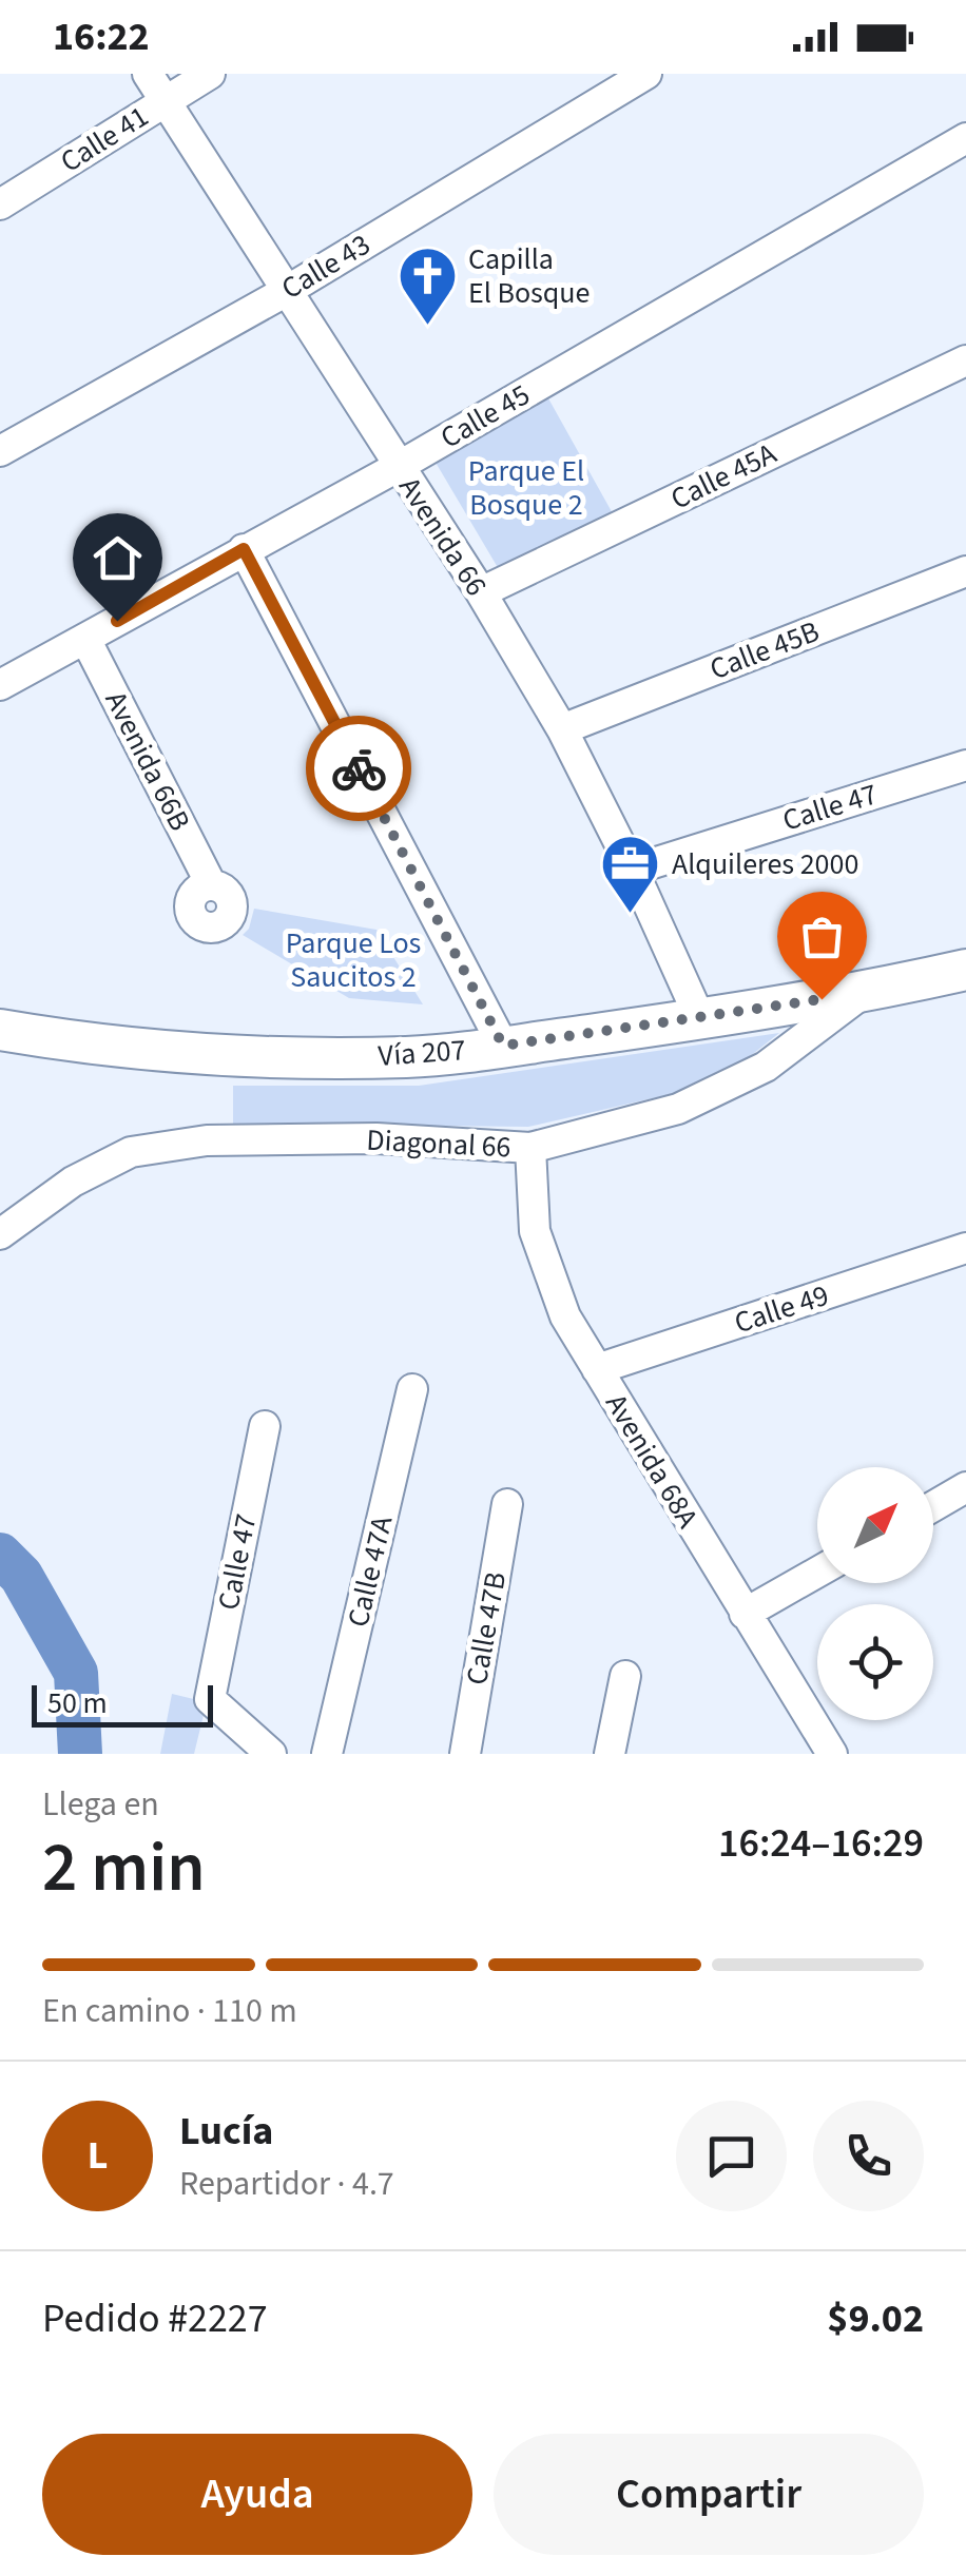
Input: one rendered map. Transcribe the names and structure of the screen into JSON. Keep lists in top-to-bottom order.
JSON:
{
  "streets": {
    "main road": ["Vía 207"],
    "street": [
      "Calle 41",
      "Calle 43",
      "Calle 45",
      "Calle 45A",
      "Avenida 66",
      "Calle 45B",
      "Avenida 66B",
      "Calle 47",
      "Diagonal 66",
      "Calle 49",
      "Avenida 68A",
      "Calle 47A",
      "Calle 47B"
    ]
  },
  "crossings": [
    ["Calle 41", "Avenida 66"],
    ["Calle 43", "Avenida 66"],
    ["Calle 45", "Avenida 66"],
    ["Calle 45", "Avenida 66B"],
    ["Calle 45A", "Avenida 66"],
    ["Avenida 66", "Calle 45B"],
    ["Avenida 66", "Calle 47"],
    ["Avenida 66", "Vía 207"],
    ["Vía 207", "Diagonal 66"],
    ["Diagonal 66", "Avenida 68A"],
    ["Calle 49", "Avenida 68A"]
  ],
  "parks": ["Parque El Bosque 2", "Parque Los Saucitos 2"],
  "places": {
    "church": ["Capilla El Bosque"],
    "office": ["Alquileres 2000"]
  },
  "scale_bar": "50 m",
  "north": "top right",
  "page": {
    "status": "16:22",
    "scale": "50 m",
    "heading": ["2 min", "Llega en", "16:24–16:29"],
    "panel": [
      "Lucía",
      "Repartidor · 4.7",
      "Pedido #2227",
      "$9.02"
    ],
    "bar": "En camino · 110 m",
    "round": "L",
    "buttons": ["Ayuda", "Compartir"]
  }
}
